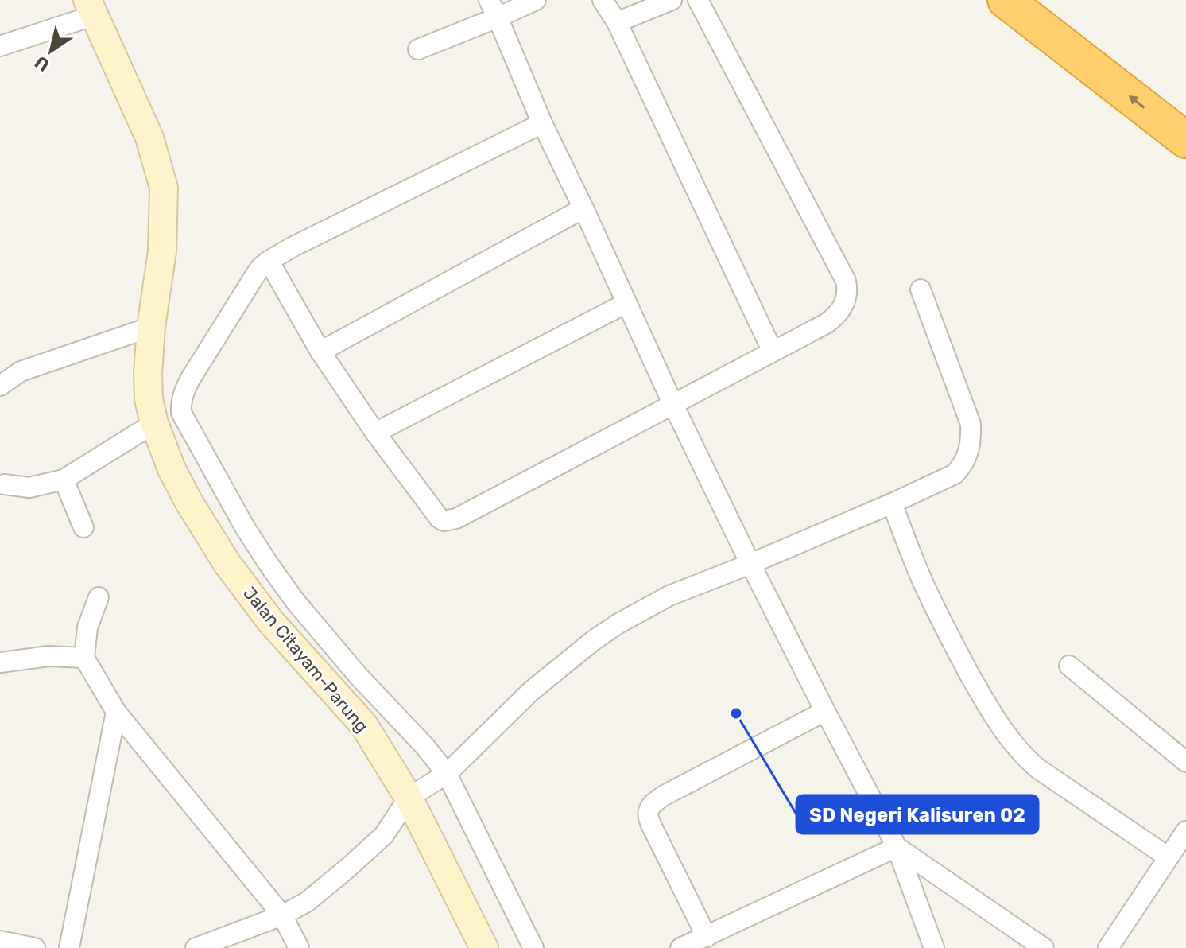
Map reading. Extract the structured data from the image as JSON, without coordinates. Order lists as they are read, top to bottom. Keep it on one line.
{"streets":{"main road":["Jalan Citayam-Parung"]},"places":["SD Negeri Kalisuren 02"],"north":"bottom left"}
